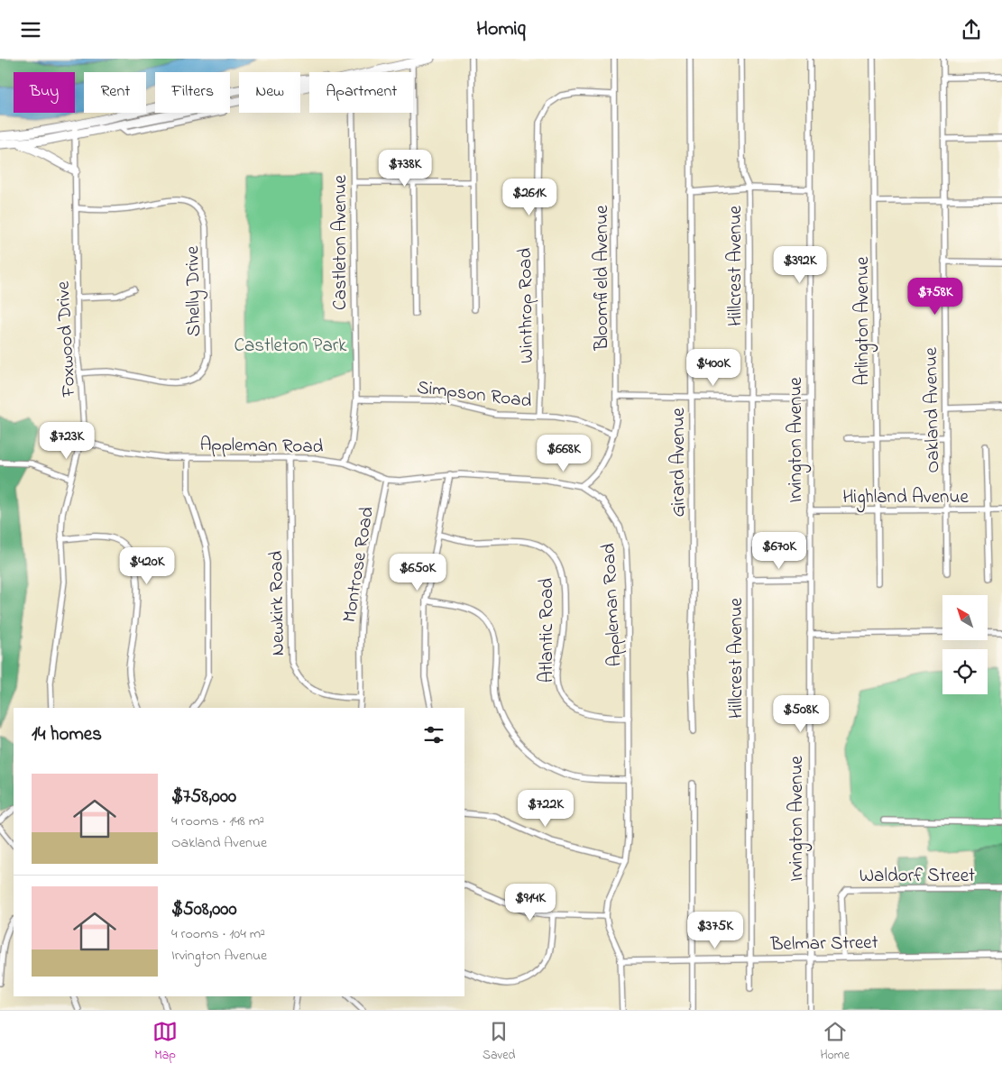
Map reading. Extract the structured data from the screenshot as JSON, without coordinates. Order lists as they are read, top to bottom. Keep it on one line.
{"streets":{"street":["Castleton Avenue","Hillcrest Avenue","Bloomfield Avenue","Shelly Drive","Winthrop Road","Arlington Avenue","Foxwood Drive","Simpson Road","Oakland Avenue","Irvington Avenue","Appleman Road","Girard Avenue","Highland Avenue","Montrose Road","Newkirk Road","Atlantic Road","Waldorf Street","Belmar Street"]},"crossings":[["Castleton Avenue","Simpson Road"],["Castleton Avenue","Appleman Road"],["Hillcrest Avenue","Belmar Street"],["Bloomfield Avenue","Winthrop Road"],["Bloomfield Avenue","Simpson Road"],["Bloomfield Avenue","Appleman Road"],["Shelly Drive","Foxwood Drive"],["Winthrop Road","Simpson Road"],["Arlington Avenue","Highland Avenue"],["Foxwood Drive","Appleman Road"],["Oakland Avenue","Highland Avenue"],["Irvington Avenue","Highland Avenue"],["Irvington Avenue","Belmar Street"],["Appleman Road","Montrose Road"],["Appleman Road","Newkirk Road"],["Appleman Road","Atlantic Road"],["Montrose Road","Newkirk Road"],["Waldorf Street","Belmar Street"]],"parks":["Castleton Park"],"north":"top left","page":{"header":"Homiq","chip":["Buy","Rent","Filters","New","Apartment"],"price":["$738K","$261K","$392K","$758K","$400K","$723K","$668K","$670K","$420K","$650K","$508K","$722K","$914K","$375K"],"heading":"14 homes","list":[{"name":"$758,000","note":"4 rooms · 148 m² · Oakland Avenue"},{"name":"$508,000","note":"4 rooms · 104 m² · Irvington Avenue"}],"tabs":["Map","Saved","Home"]}}
